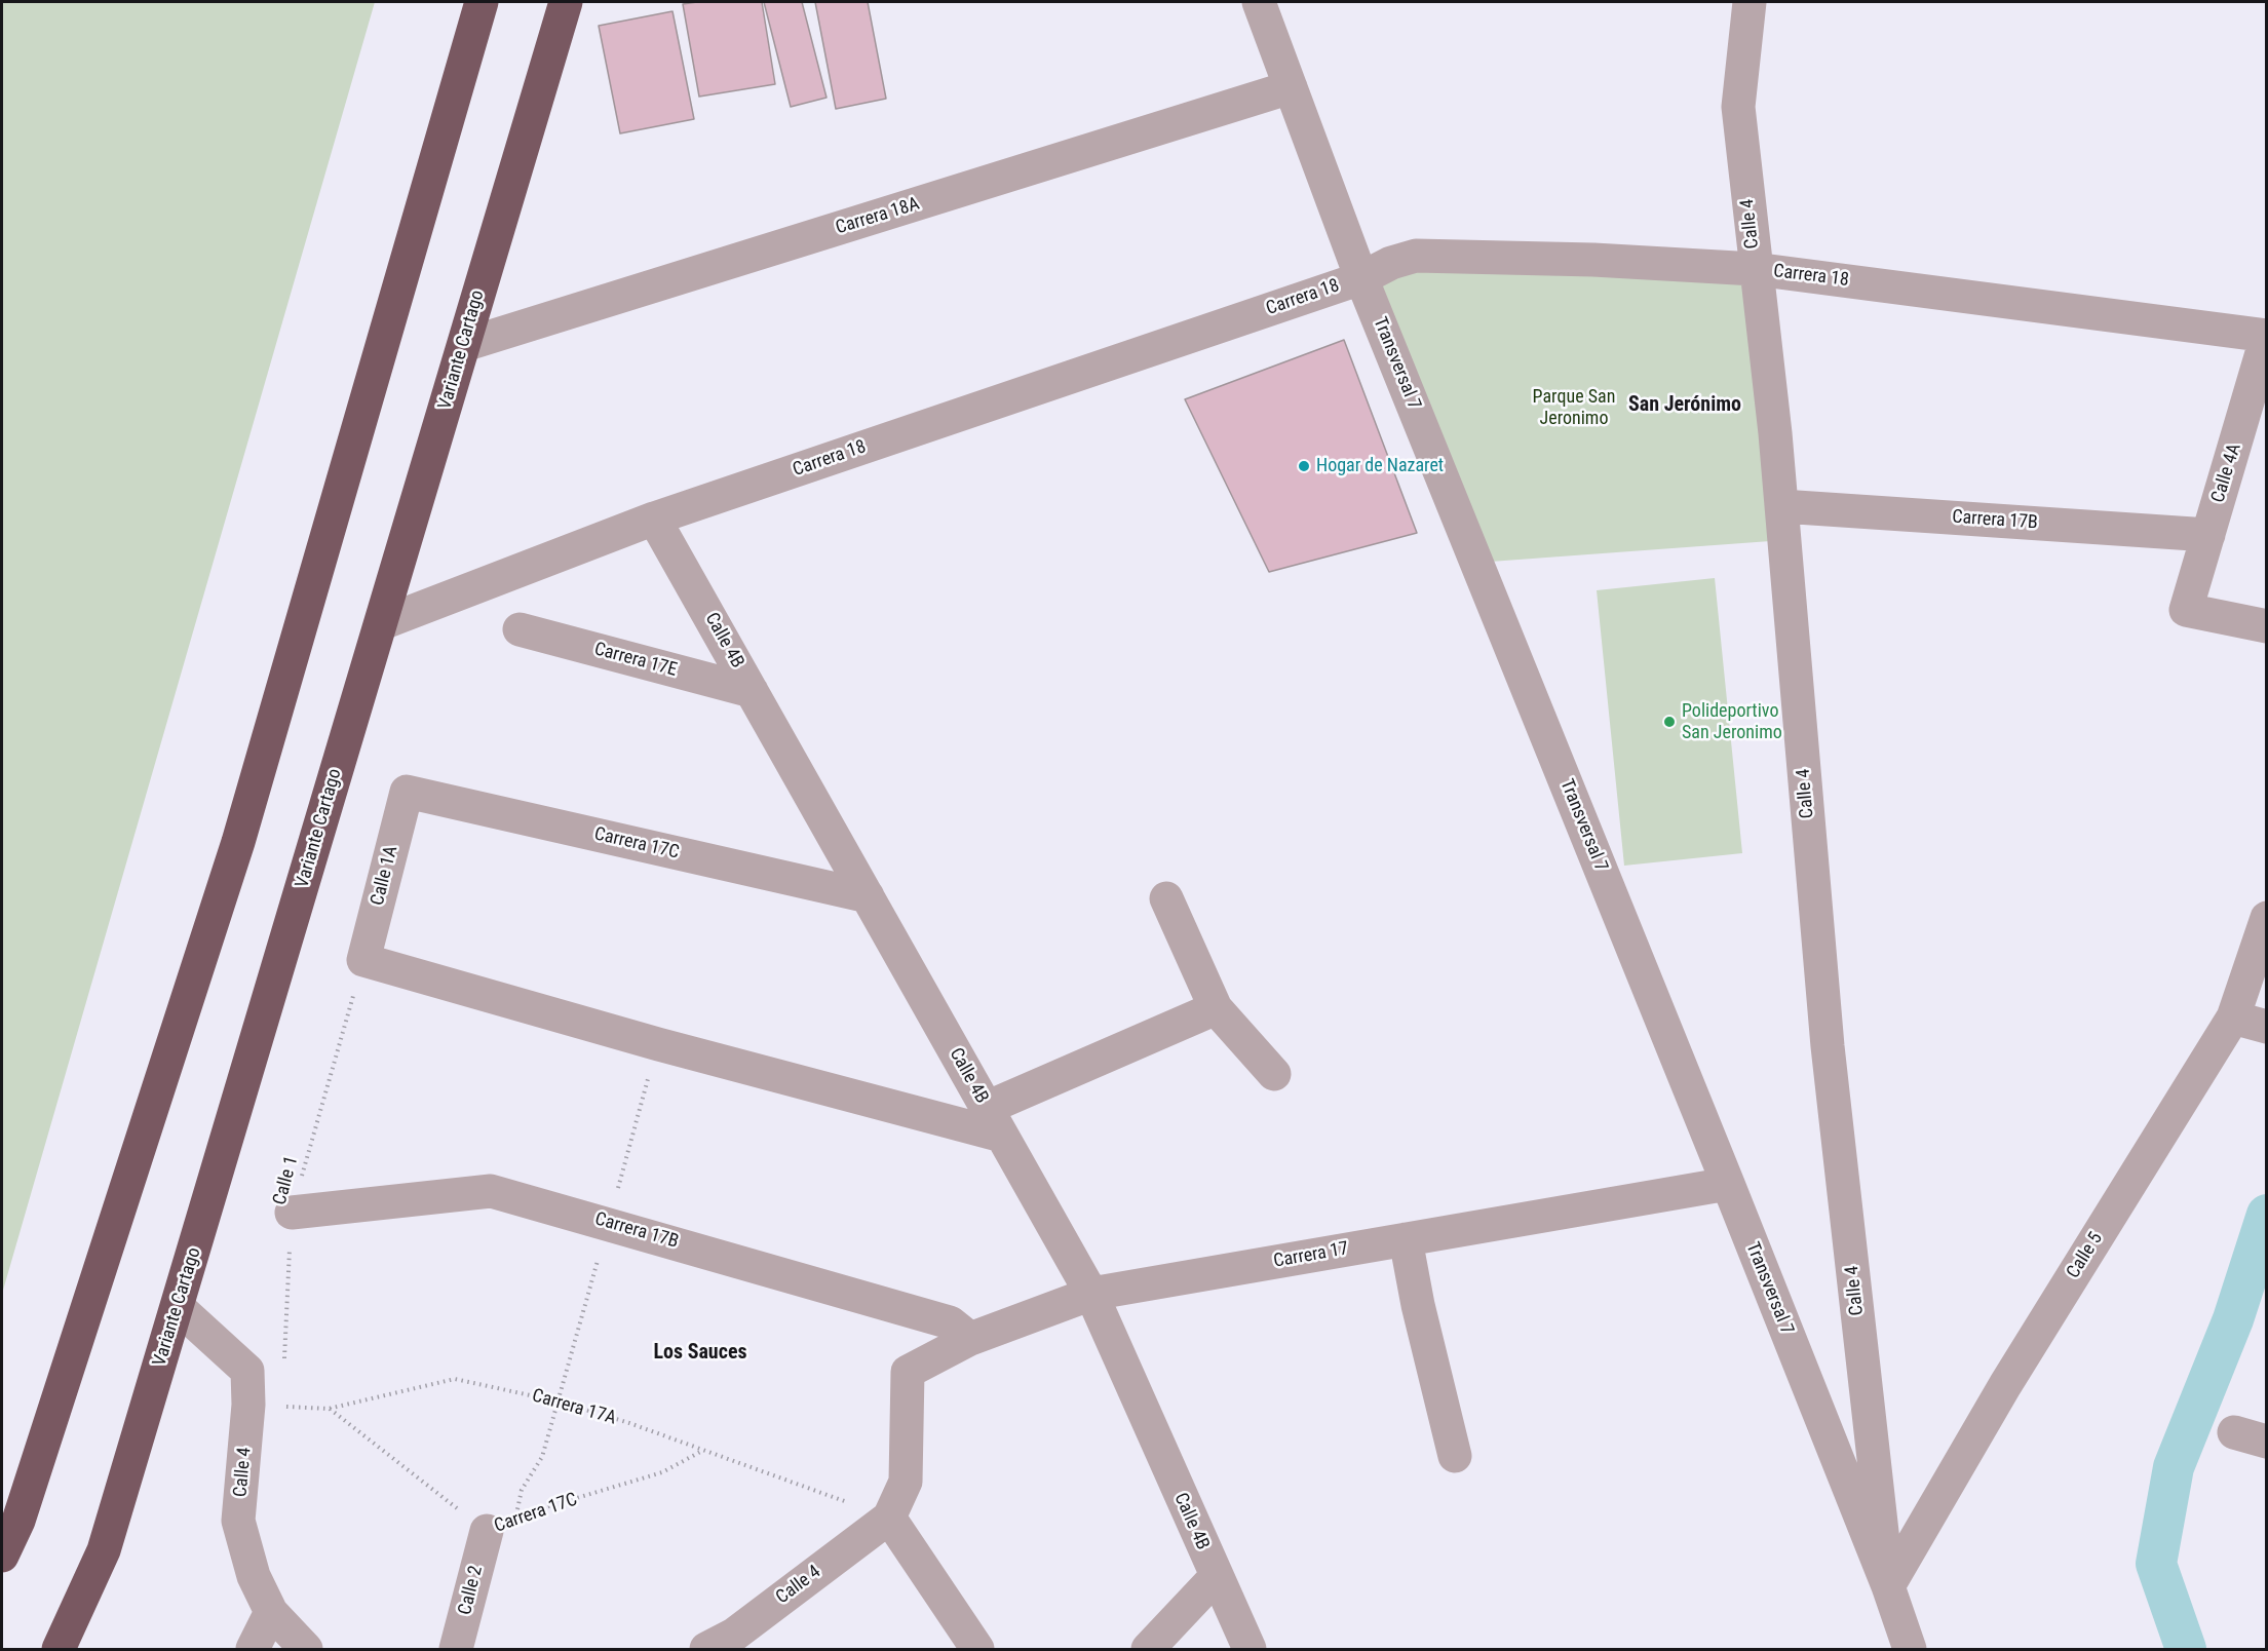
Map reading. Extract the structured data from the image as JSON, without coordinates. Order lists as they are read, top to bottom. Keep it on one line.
{"streets":{"highway":["Variante Cartago"],"street":["Carrera 18A","Calle 4","Carrera 18","Transversal 7","Calle 4A","Carrera 17B","Calle 4B","Carrera 17E","Carrera 17C","Calle 1A","Carrera 17","Calle 5","Calle 2"],"path":["Calle 1","Carrera 17A"]},"crossings":[["Carrera 18A","Variante Cartago"],["Carrera 18A","Transversal 7"],["Calle 4","Carrera 18"],["Calle 4","Variante Cartago"],["Calle 4","Transversal 7"],["Calle 4","Carrera 17B"],["Calle 4","Carrera 17"],["Calle 4","Calle 5"],["Calle 4","Carrera 17A"],["Carrera 18","Variante Cartago"],["Carrera 18","Transversal 7"],["Carrera 18","Calle 4A"],["Carrera 18","Calle 4B"],["Transversal 7","Carrera 17"],["Transversal 7","Calle 5"],["Calle 4A","Carrera 17B"],["Carrera 17B","Calle 1"],["Carrera 17B","Carrera 17"],["Calle 4B","Carrera 17E"],["Calle 4B","Carrera 17C"],["Calle 4B","Carrera 17"],["Carrera 17C","Calle 1A"],["Carrera 17C","Carrera 17A"],["Carrera 17C","Calle 2"],["Calle 1A","Calle 1"]],"districts":["San Jerónimo","Los Sauces"],"parks":["Parque San Jeronimo"],"places":["Hogar de Nazaret","Polideportivo San Jeronimo"]}
